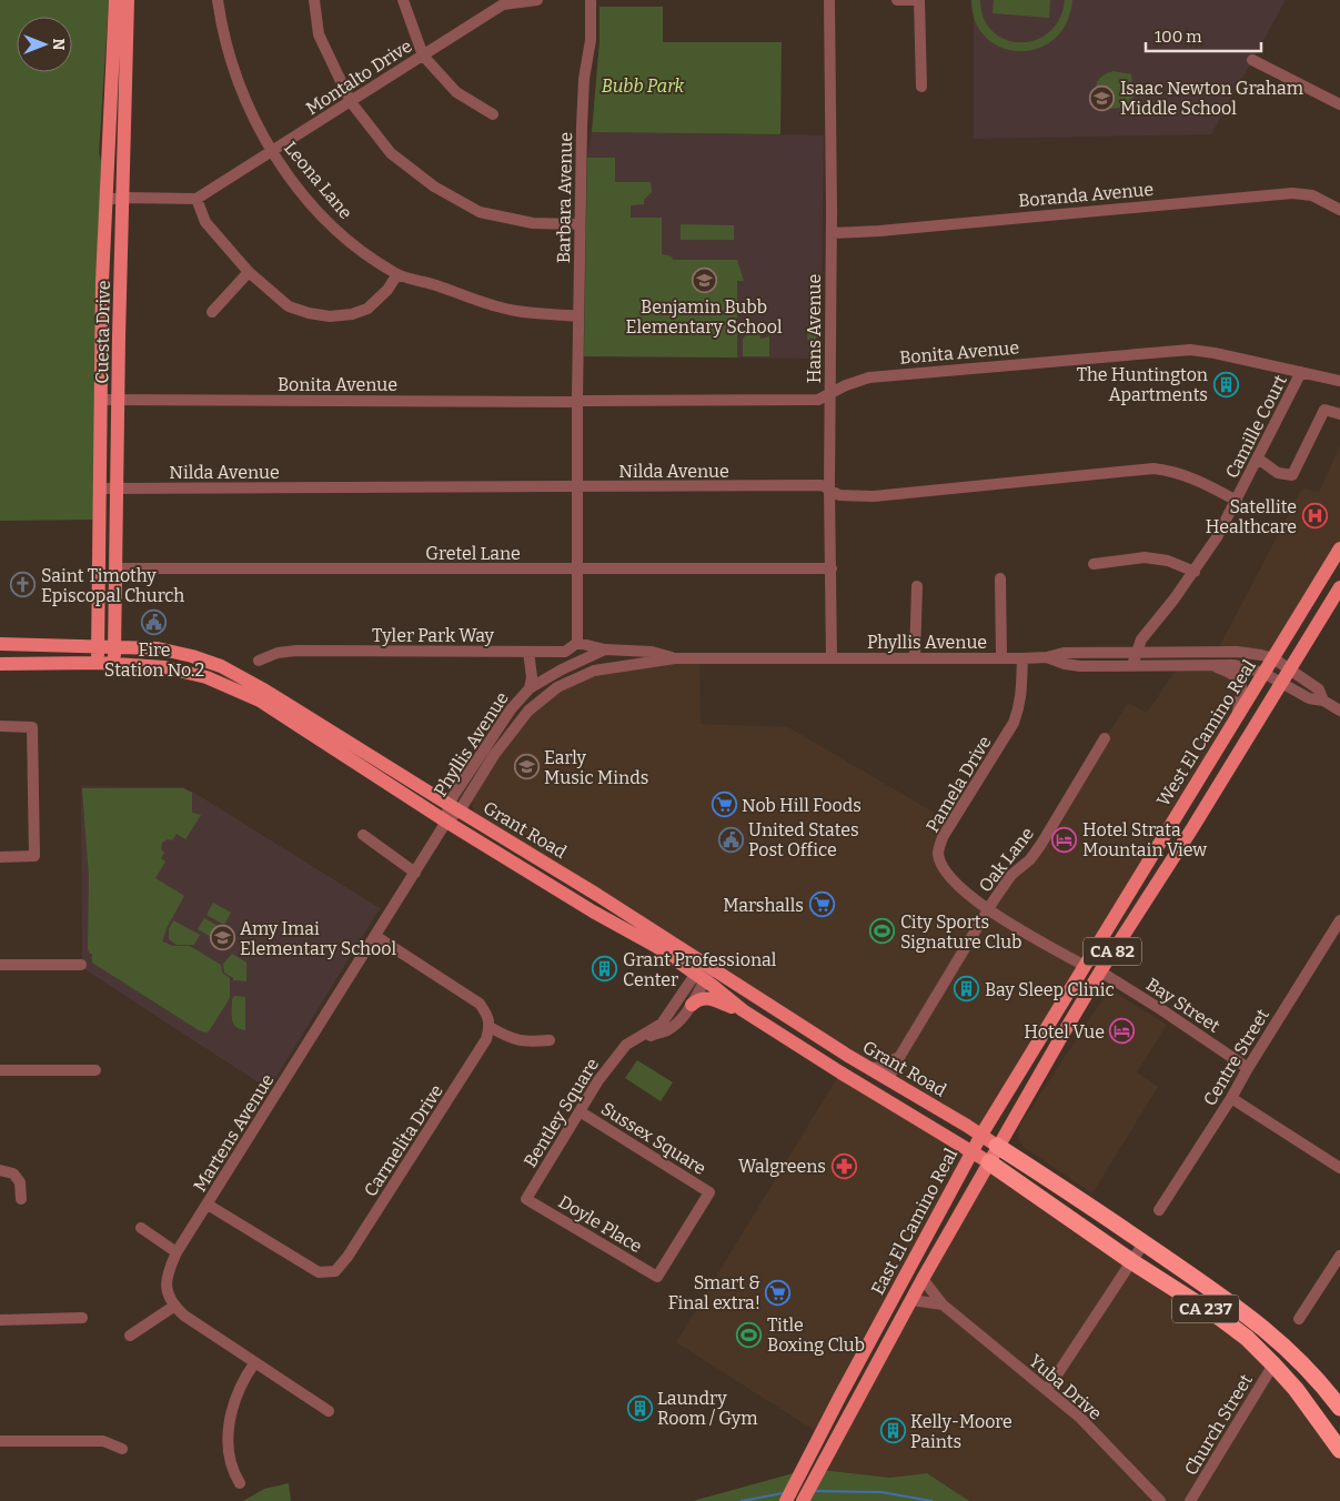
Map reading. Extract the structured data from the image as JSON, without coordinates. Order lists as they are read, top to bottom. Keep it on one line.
{"streets":{"highway":["CA 237"],"main road":["Cuesta Drive","West El Camino Real","Grant Road","CA 82","East El Camino Real"],"street":["Montalto Drive","Leona Lane","Boranda Avenue","Barbara Avenue","Hans Avenue","Bonita Avenue","Camille Court","Nilda Avenue","Gretel Lane","Tyler Park Way","Phyllis Avenue","Pamela Drive","Oak Lane","Bay Street","Centre Street","Bentley Square","Martens Avenue","Sussex Square","Carmelita Drive","Doyle Place","Yuba Drive","Church Street"]},"crossings":[["Montalto Drive","Leona Lane"],["Leona Lane","Barbara Avenue"],["Boranda Avenue","Hans Avenue"],["Barbara Avenue","Bonita Avenue"],["Barbara Avenue","Nilda Avenue"],["Barbara Avenue","Gretel Lane"],["Barbara Avenue","Tyler Park Way"],["Hans Avenue","Bonita Avenue"],["Hans Avenue","Nilda Avenue"],["Hans Avenue","Gretel Lane"],["Hans Avenue","Phyllis Avenue"],["Cuesta Drive","Bonita Avenue"],["Cuesta Drive","Nilda Avenue"],["Cuesta Drive","Gretel Lane"],["Cuesta Drive","Grant Road"],["Bonita Avenue","Camille Court"],["Camille Court","Nilda Avenue"],["Camille Court","Phyllis Avenue"],["Tyler Park Way","Phyllis Avenue"],["Phyllis Avenue","West El Camino Real"],["Phyllis Avenue","Pamela Drive"],["Phyllis Avenue","Grant Road"],["Phyllis Avenue","Martens Avenue"],["West El Camino Real","Grant Road"],["West El Camino Real","Bay Street"],["West El Camino Real","East El Camino Real"],["West El Camino Real","CA 237"],["Pamela Drive","Oak Lane"],["Grant Road","Oak Lane"],["Grant Road","Bentley Square"],["Grant Road","Martens Avenue"],["Grant Road","East El Camino Real"],["Grant Road","CA 237"],["Bay Street","Centre Street"],["Bentley Square","Sussex Square"],["Bentley Square","Doyle Place"],["Martens Avenue","Carmelita Drive"],["Sussex Square","Doyle Place"],["East El Camino Real","CA 237"],["East El Camino Real","Yuba Drive"],["CA 237","Church Street"]],"parks":["Bubb Park"],"places":{"school or university":["Isaac Newton Graham Middle School","Benjamin Bubb Elementary School","Early Music Minds","Amy Imai Elementary School"],"building":["The Huntington Apartments","Grant Professional Center","Bay Sleep Clinic","Laundry Room / Gym","Kelly-Moore Paints"],"hospital":["Satellite Healthcare"],"church":["Saint Timothy Episcopal Church"],"public building":["Fire Station No.2","United States Post Office"],"supermarket":["Nob Hill Foods","Marshalls","Smart & Final extra!"],"hotel":["Hotel Strata Mountain View","Hotel Vue"],"sports":["City Sports Signature Club","Title Boxing Club"],"pharmacy":["Walgreens"]},"scale_bar":"100 m","north":"right"}
